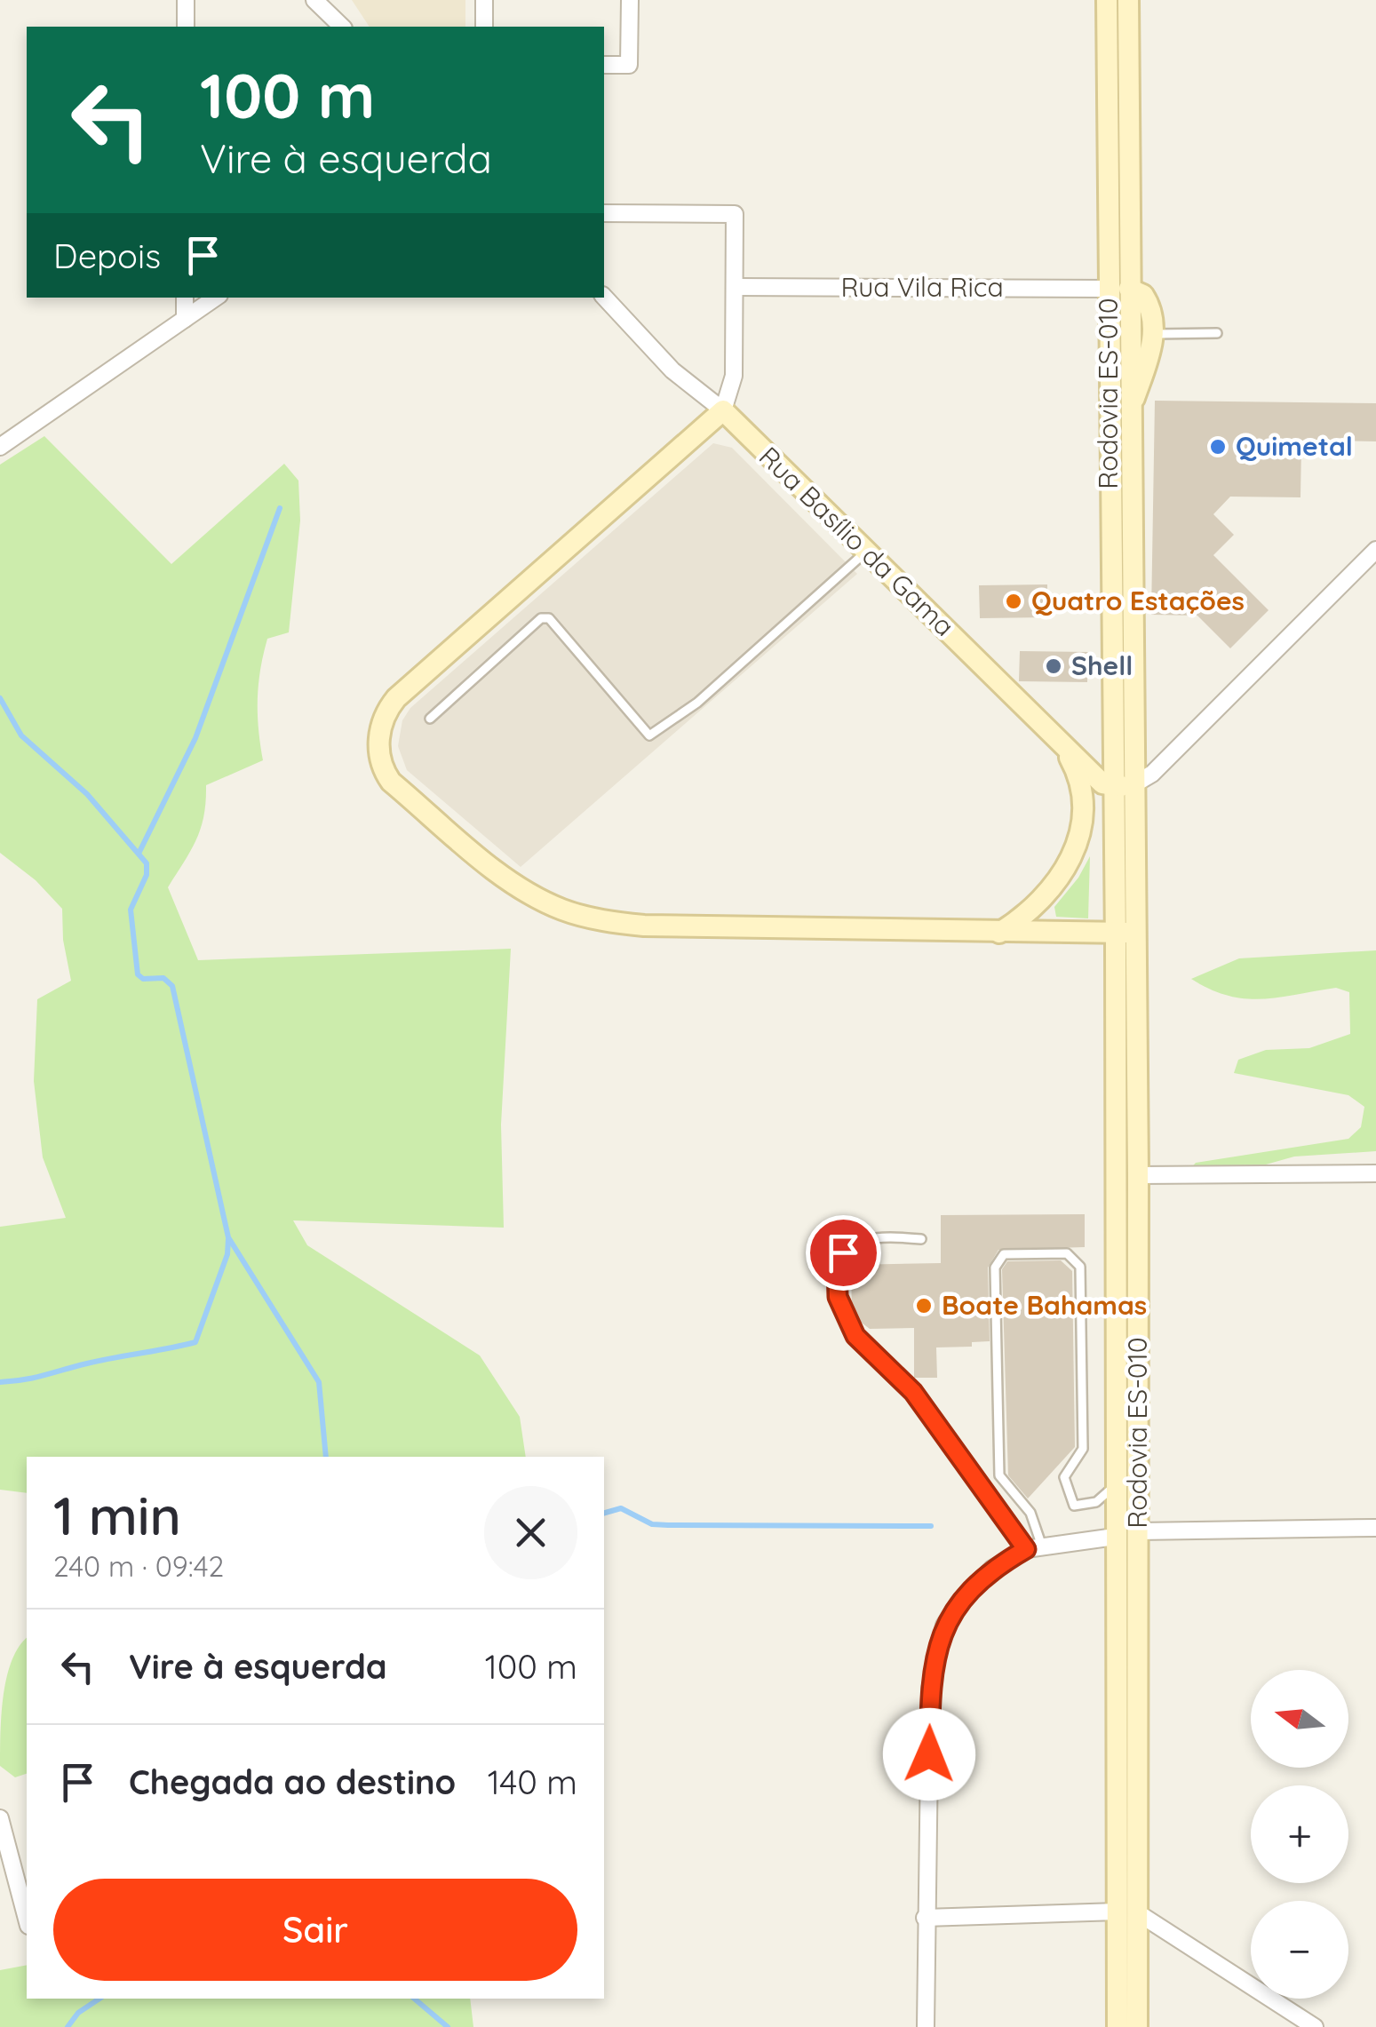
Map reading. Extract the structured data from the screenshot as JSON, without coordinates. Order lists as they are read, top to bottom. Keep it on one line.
{"streets":{"main road":["Rodovia ES-010","Rua Basílio da Gama"],"street":["Rua Vila Rica"]},"crossings":[["Rua Vila Rica","Rodovia ES-010"],["Rodovia ES-010","Rua Basílio da Gama"]],"places":["Quimetal","Quatro Estações","Shell","Boate Bahamas"],"north":"left","page":{"turn":["100 m","Vire à esquerda"],"then":"Depois","heading":["1 min","240 m · 09:42"],"list":[{"name":"Vire à esquerda","value":"100 m"},{"name":"Chegada ao destino","value":"140 m"}],"map_buttons":["+","−"],"buttons":"Sair"}}
